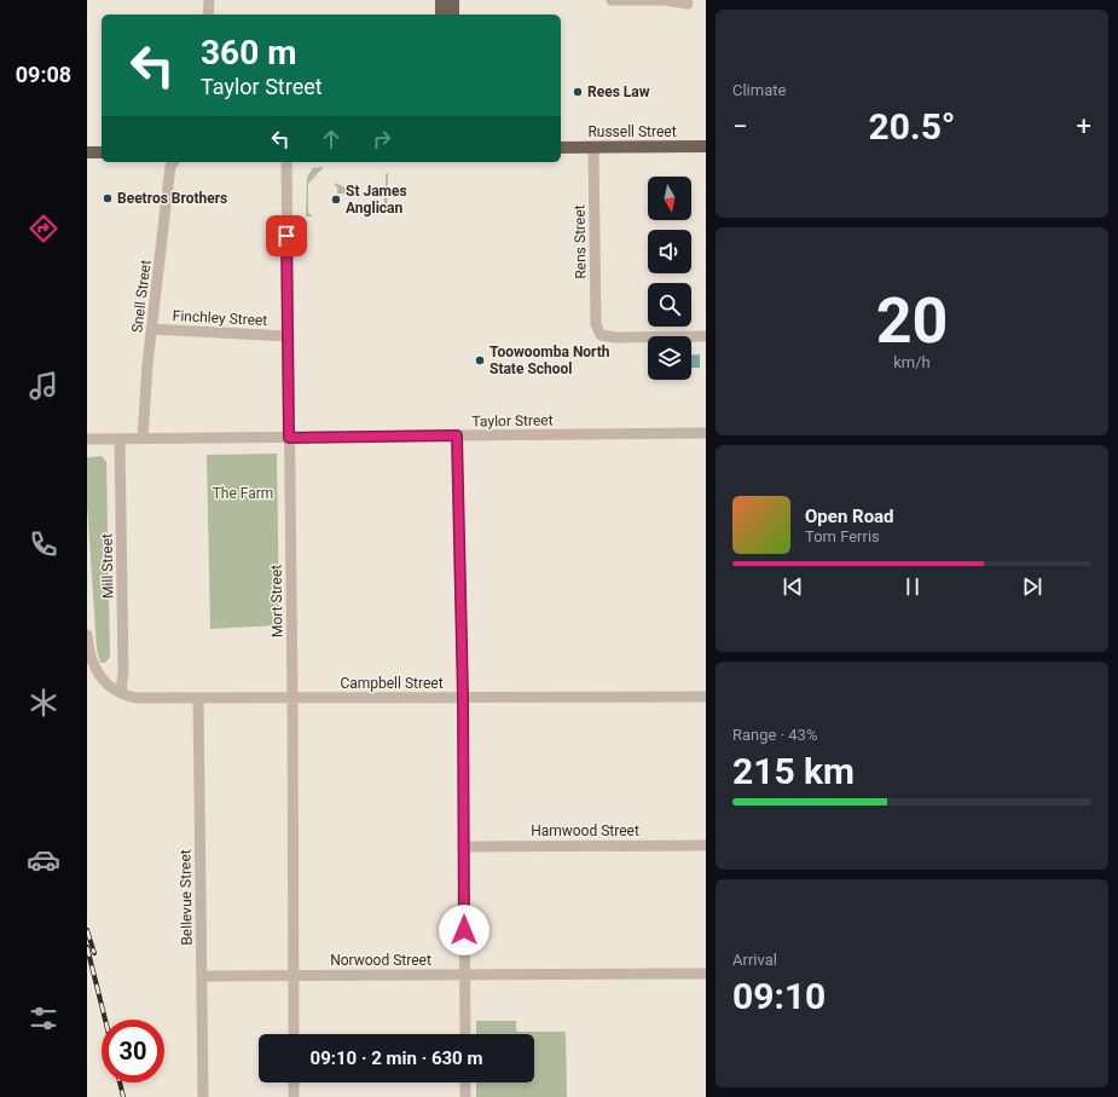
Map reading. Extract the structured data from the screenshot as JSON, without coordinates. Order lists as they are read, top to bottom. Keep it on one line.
{"streets":{"main road":["Russell Street"],"street":["Rens Street","Snell Street","Finchley Street","Taylor Street","Mill Street","Mort Street","Campbell Street","Hamwood Street","Bellevue Street","Norwood Street"]},"crossings":[["Russell Street","Rens Street"],["Snell Street","Finchley Street"],["Snell Street","Taylor Street"],["Finchley Street","Mort Street"],["Taylor Street","Mill Street"],["Taylor Street","Mort Street"],["Mill Street","Campbell Street"],["Mort Street","Campbell Street"],["Mort Street","Norwood Street"],["Campbell Street","Bellevue Street"],["Bellevue Street","Norwood Street"]],"parks":["The Farm"],"places":["Rees Law","Beetros Brothers","St James Anglican","Toowoomba North State School"],"north":"bottom","page":{"tabs":"09:08","tile":["Climate",["20","km/h"],["Range · 43%","215 km"],["Arrival","09:10"]],"turn":["360 m","Taylor Street"],"heat":["−","20.5°","+"],"song":["Open Road","Tom Ferris"],"limit":"30","trip":"09:10 · 2 min · 630 m"}}
